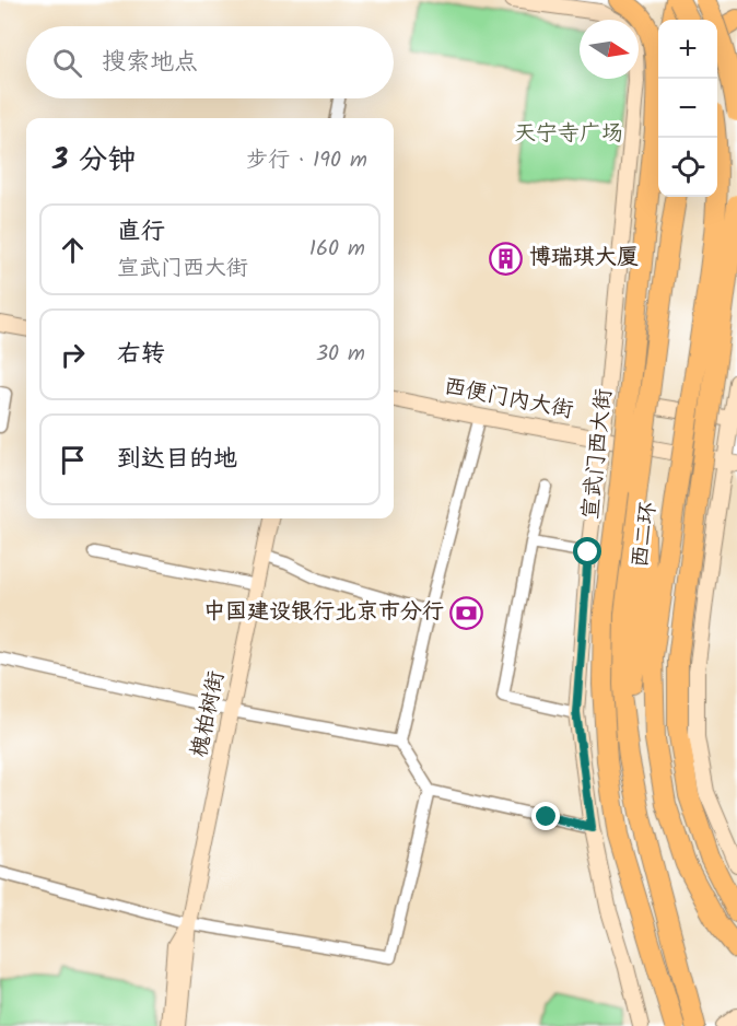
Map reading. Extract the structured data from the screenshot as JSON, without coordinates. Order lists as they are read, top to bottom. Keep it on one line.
{"streets":{"highway":["宣武门西大街","西二环"],"street":["西便门内大街","槐柏树街"]},"crossings":[["西便门内大街","宣武门西大街"]],"parks":["天宁寺广场"],"places":{"building":["博瑞琪大厦"],"bank":["中国建设银行北京市分行"]},"north":"right","page":{"map_buttons":["+","−"],"search":"搜索地点","heading":["3 分钟","步行 · 190 m"],"list":[["直行","宣武门西大街","160 m"],["右转","30 m"],"到达目的地"]}}
